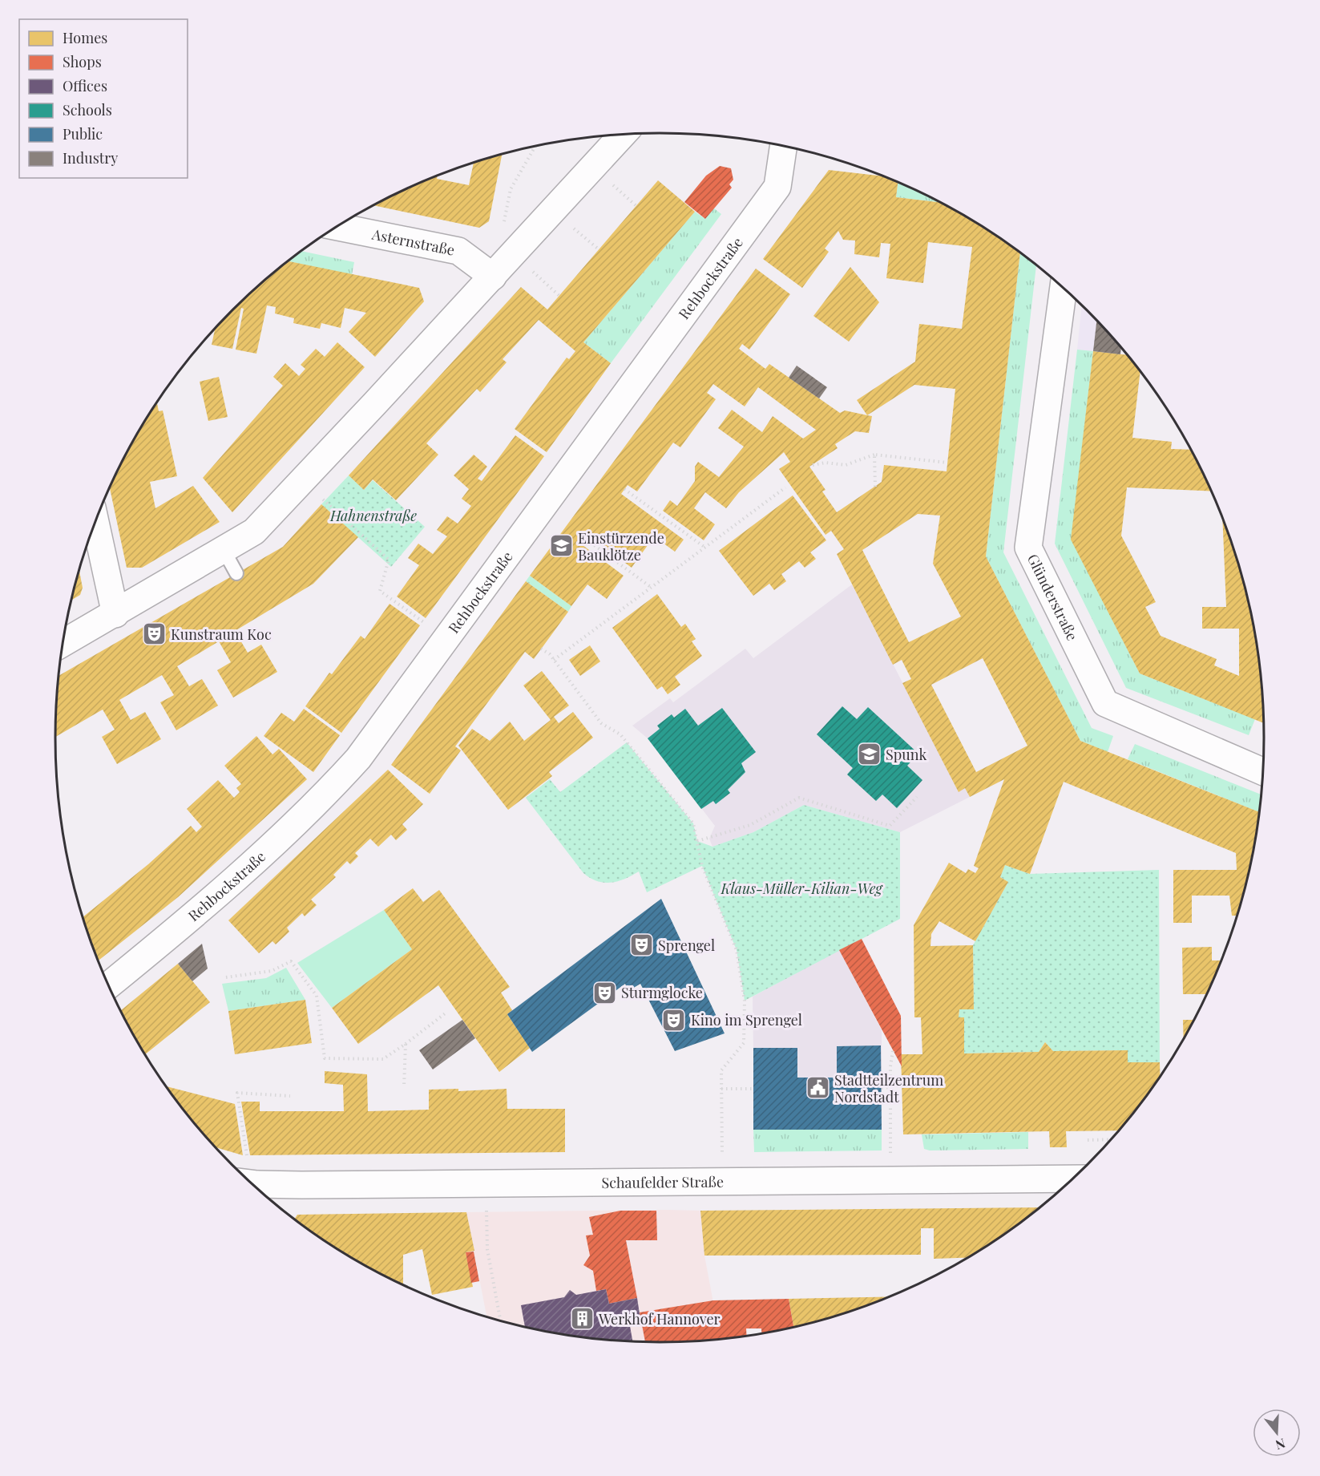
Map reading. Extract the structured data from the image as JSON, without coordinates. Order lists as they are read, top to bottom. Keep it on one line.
{"streets":{"street":["Asternstraße","Rehbockstraße","Glünderstraße","Schaufelder Straße"]},"parks":["Hahnenstraße","Klaus-Müller-Kilian-Weg"],"places":{"school or university":["Einstürzende Bauklötze","Spunk"],"theatre":["Kunstraum Koc","Sprengel","Sturmglocke","Kino im Sprengel"],"public building":["Stadtteilzentrum Nordstadt"],"building":["Werkhof Hannover"]},"legend":["Homes","Shops","Offices","Schools","Public","Industry"],"north":"bottom"}
